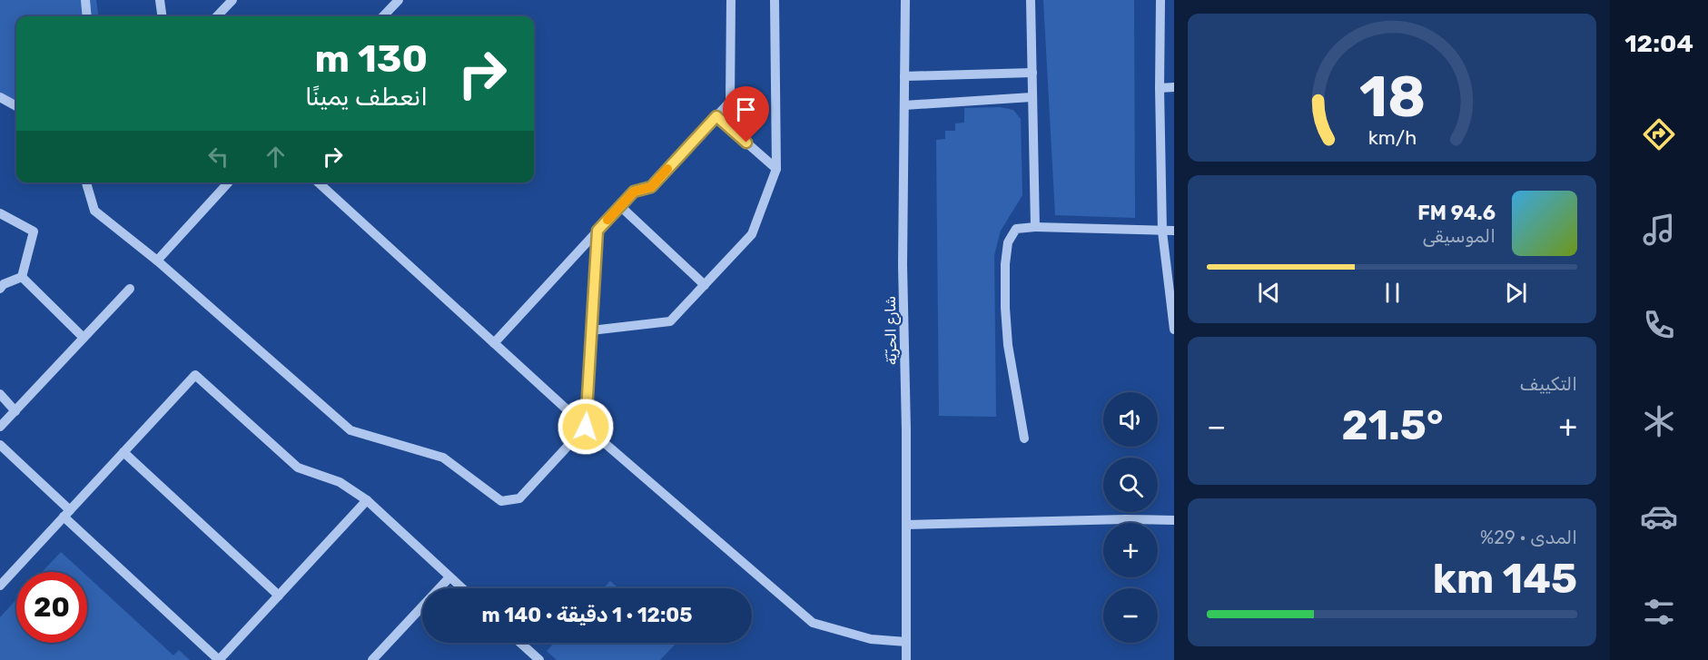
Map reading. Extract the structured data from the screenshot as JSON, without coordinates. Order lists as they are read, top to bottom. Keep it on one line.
{"streets":{"street":["شارع الحرّيّة"]},"page":{"tabs":"12:04","turn":["130 m","انعطف يمينًا"],"song":["94.6 FM","الموسيقى"],"tile":["التكييف",["المدى · 29%","145 km"]],"map_buttons":["+","−"],"heat":["−","21.5°","+"],"limit":"20","trip":"12:05 · 1 دقيقة · 140 m","gauge":["18","km/h"]}}
